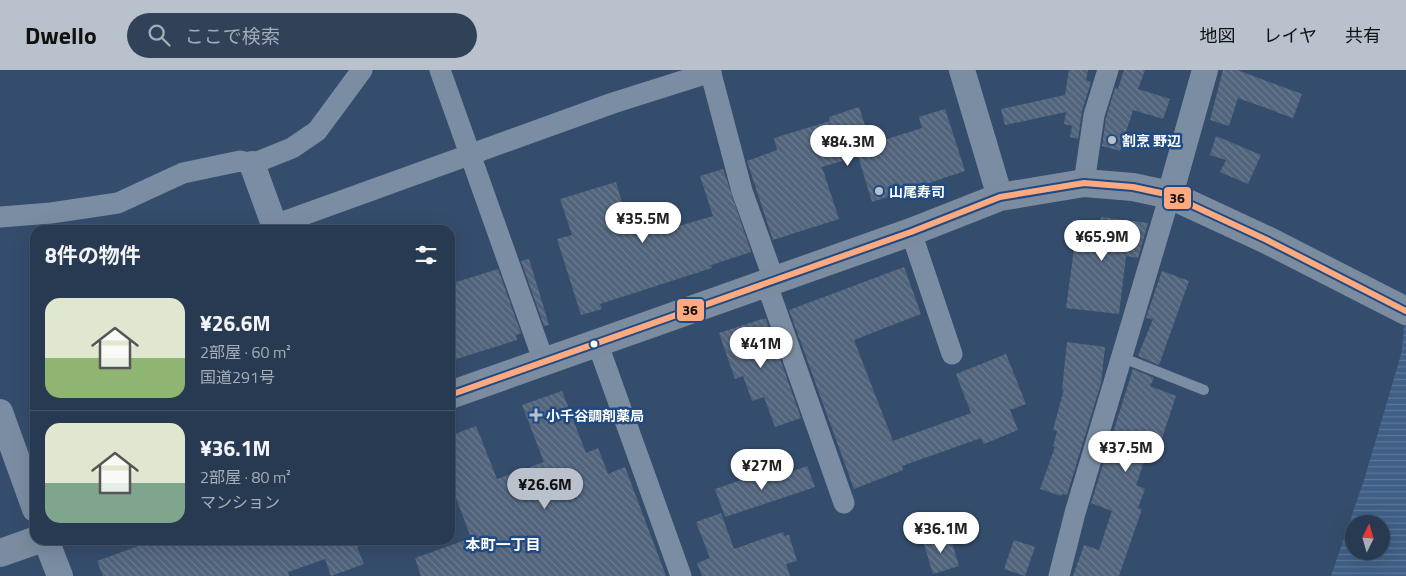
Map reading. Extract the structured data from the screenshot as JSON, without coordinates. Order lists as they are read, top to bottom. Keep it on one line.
{"districts":["本町一丁目"],"places":{"other":["割烹 野辺","山尾寿司"],"health":["小千谷調剤薬局"]},"lines":["transit line 36"],"north":"top","page":{"header":"Dwello","search":"ここで検索","nav":["地図","レイヤ","共有"],"price":["¥84.3M","¥35.5M","¥65.9M","¥41M","¥37.5M","¥27M","¥26.6M","¥36.1M"],"heading":"8件の物件","list":[{"name":"¥26.6M","note":"2部屋 · 60 m² · 国道291号"},{"name":"¥36.1M","note":"2部屋 · 80 m² · マンション"}]}}
